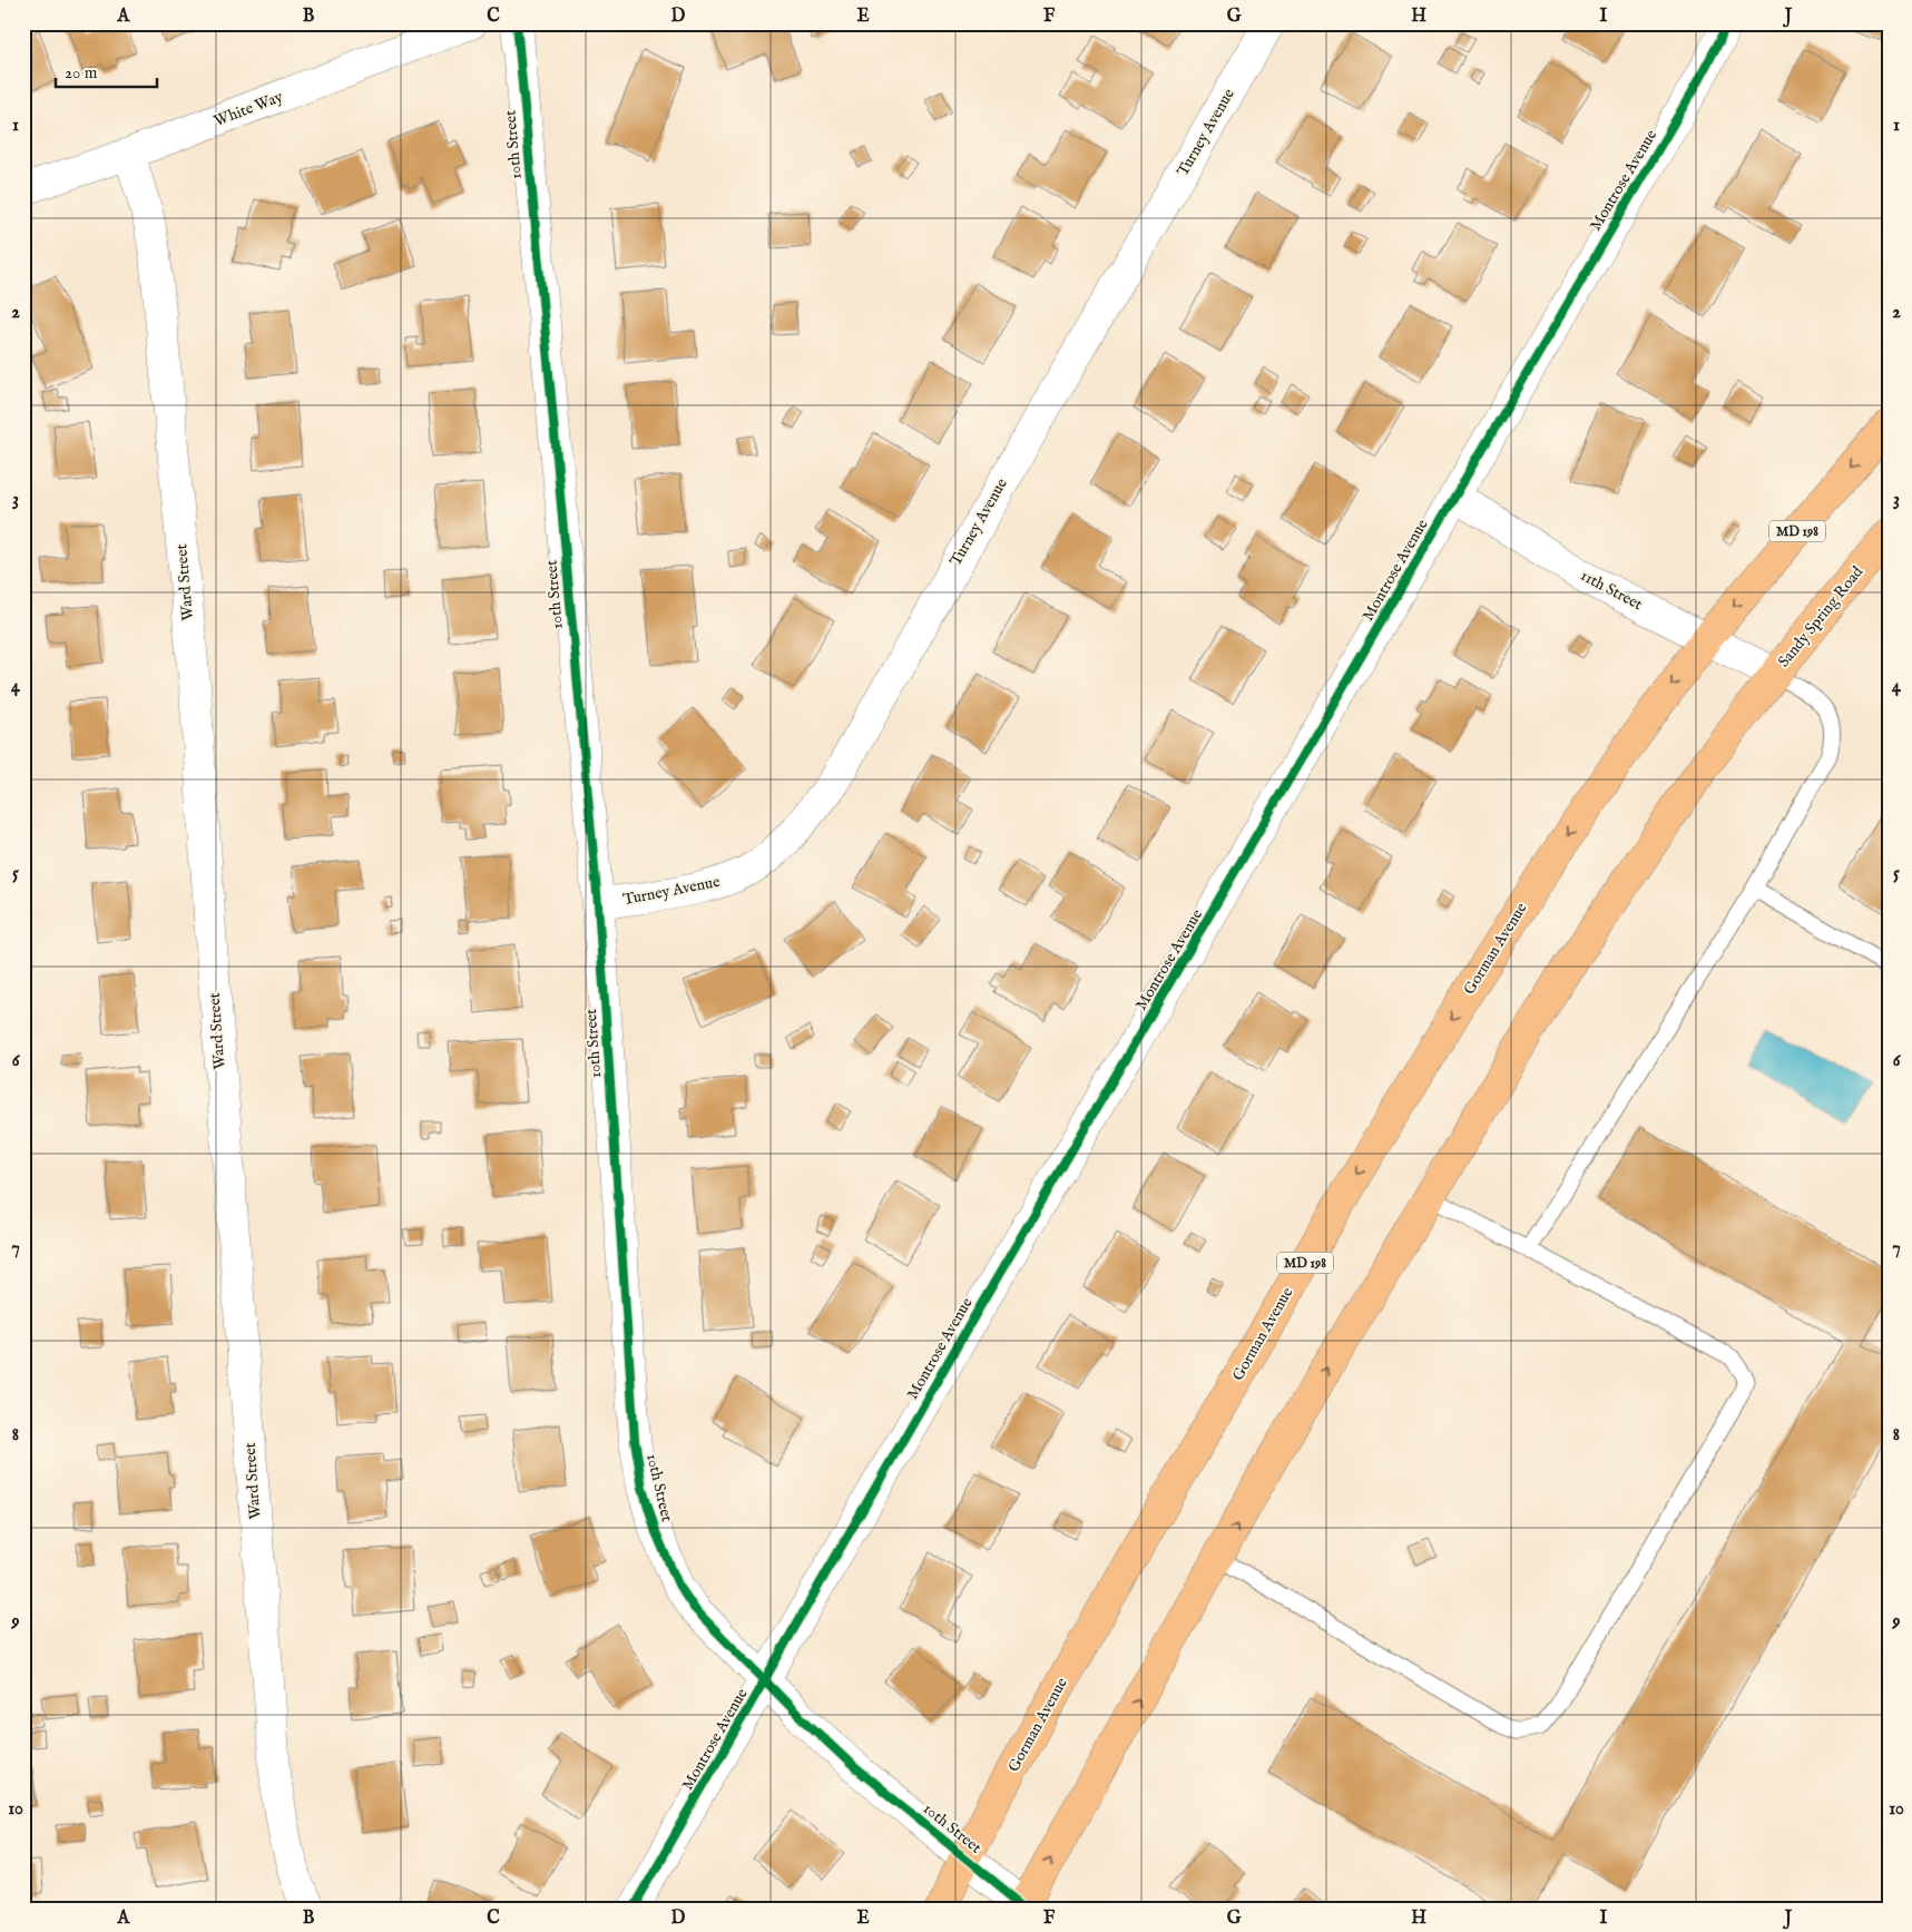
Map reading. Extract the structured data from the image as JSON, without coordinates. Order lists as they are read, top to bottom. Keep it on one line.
{"streets":{"main road":["MD 198","Sandy Spring Road","Gorman Avenue"],"street":["White Way","Turney Avenue","10th Street","Montrose Avenue","Ward Street","11th Street"]},"crossings":[["White Way","Ward Street"],["Turney Avenue","10th Street"],["10th Street","Montrose Avenue"],["10th Street","Gorman Avenue"],["Montrose Avenue","11th Street"],["MD 198","11th Street"],["MD 198","Gorman Avenue"],["11th Street","Sandy Spring Road"],["11th Street","Gorman Avenue"]],"scale_bar":"20 m","grid":{"columns":["A","B","C","D","E","F","G","H","I","J"],"rows":["1","2","3","4","5","6","7","8","9","10"]}}
